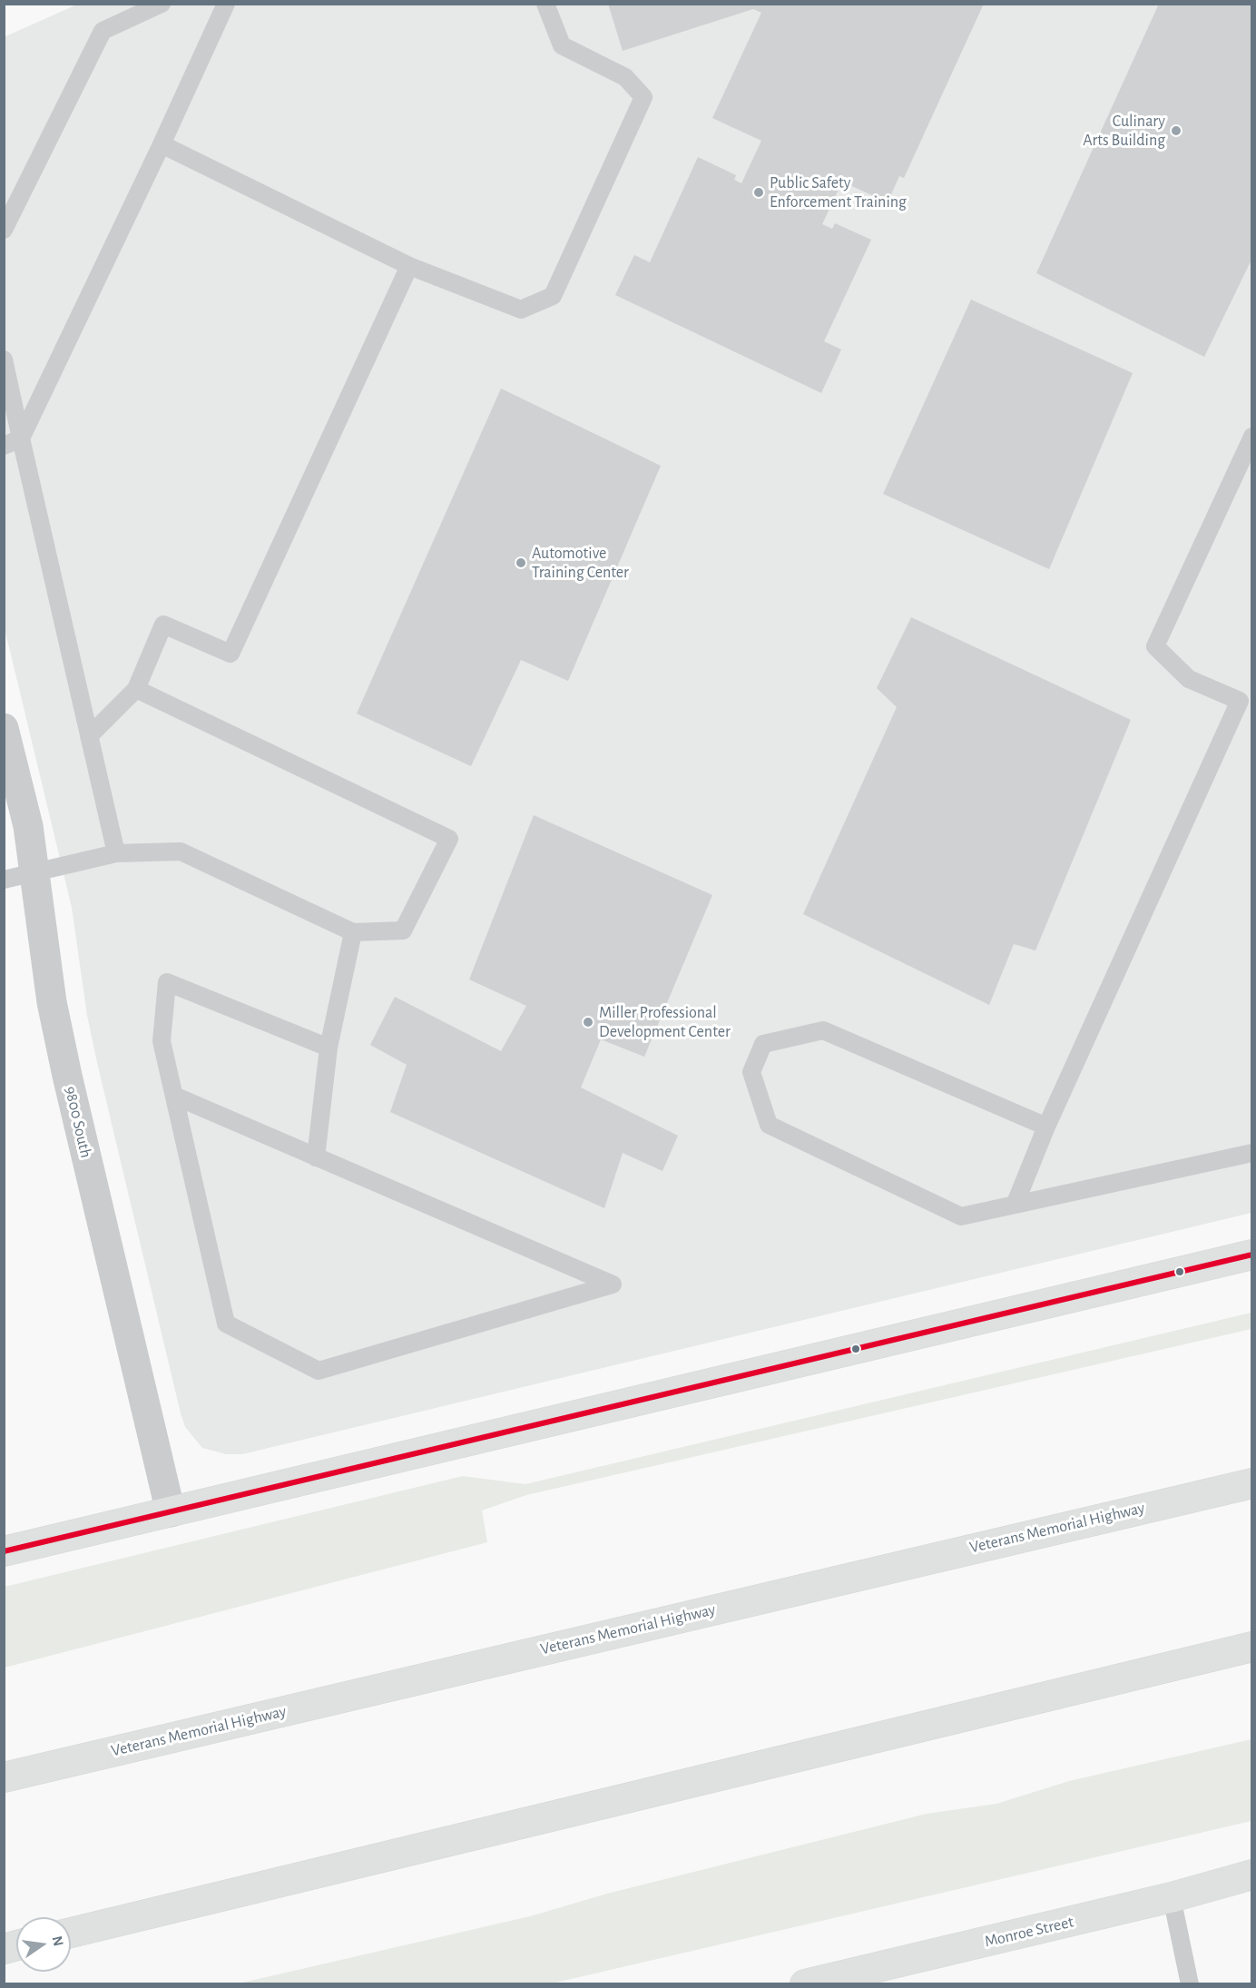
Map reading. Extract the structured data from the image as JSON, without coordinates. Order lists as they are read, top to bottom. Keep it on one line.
{"streets":{"main road":["Veterans Memorial Highway","Monroe Street"],"street":["9800 South"]},"places":["Culinary Arts Building","Public Safety Enforcement Training","Automotive Training Center","Miller Professional Development Center"],"north":"right"}
